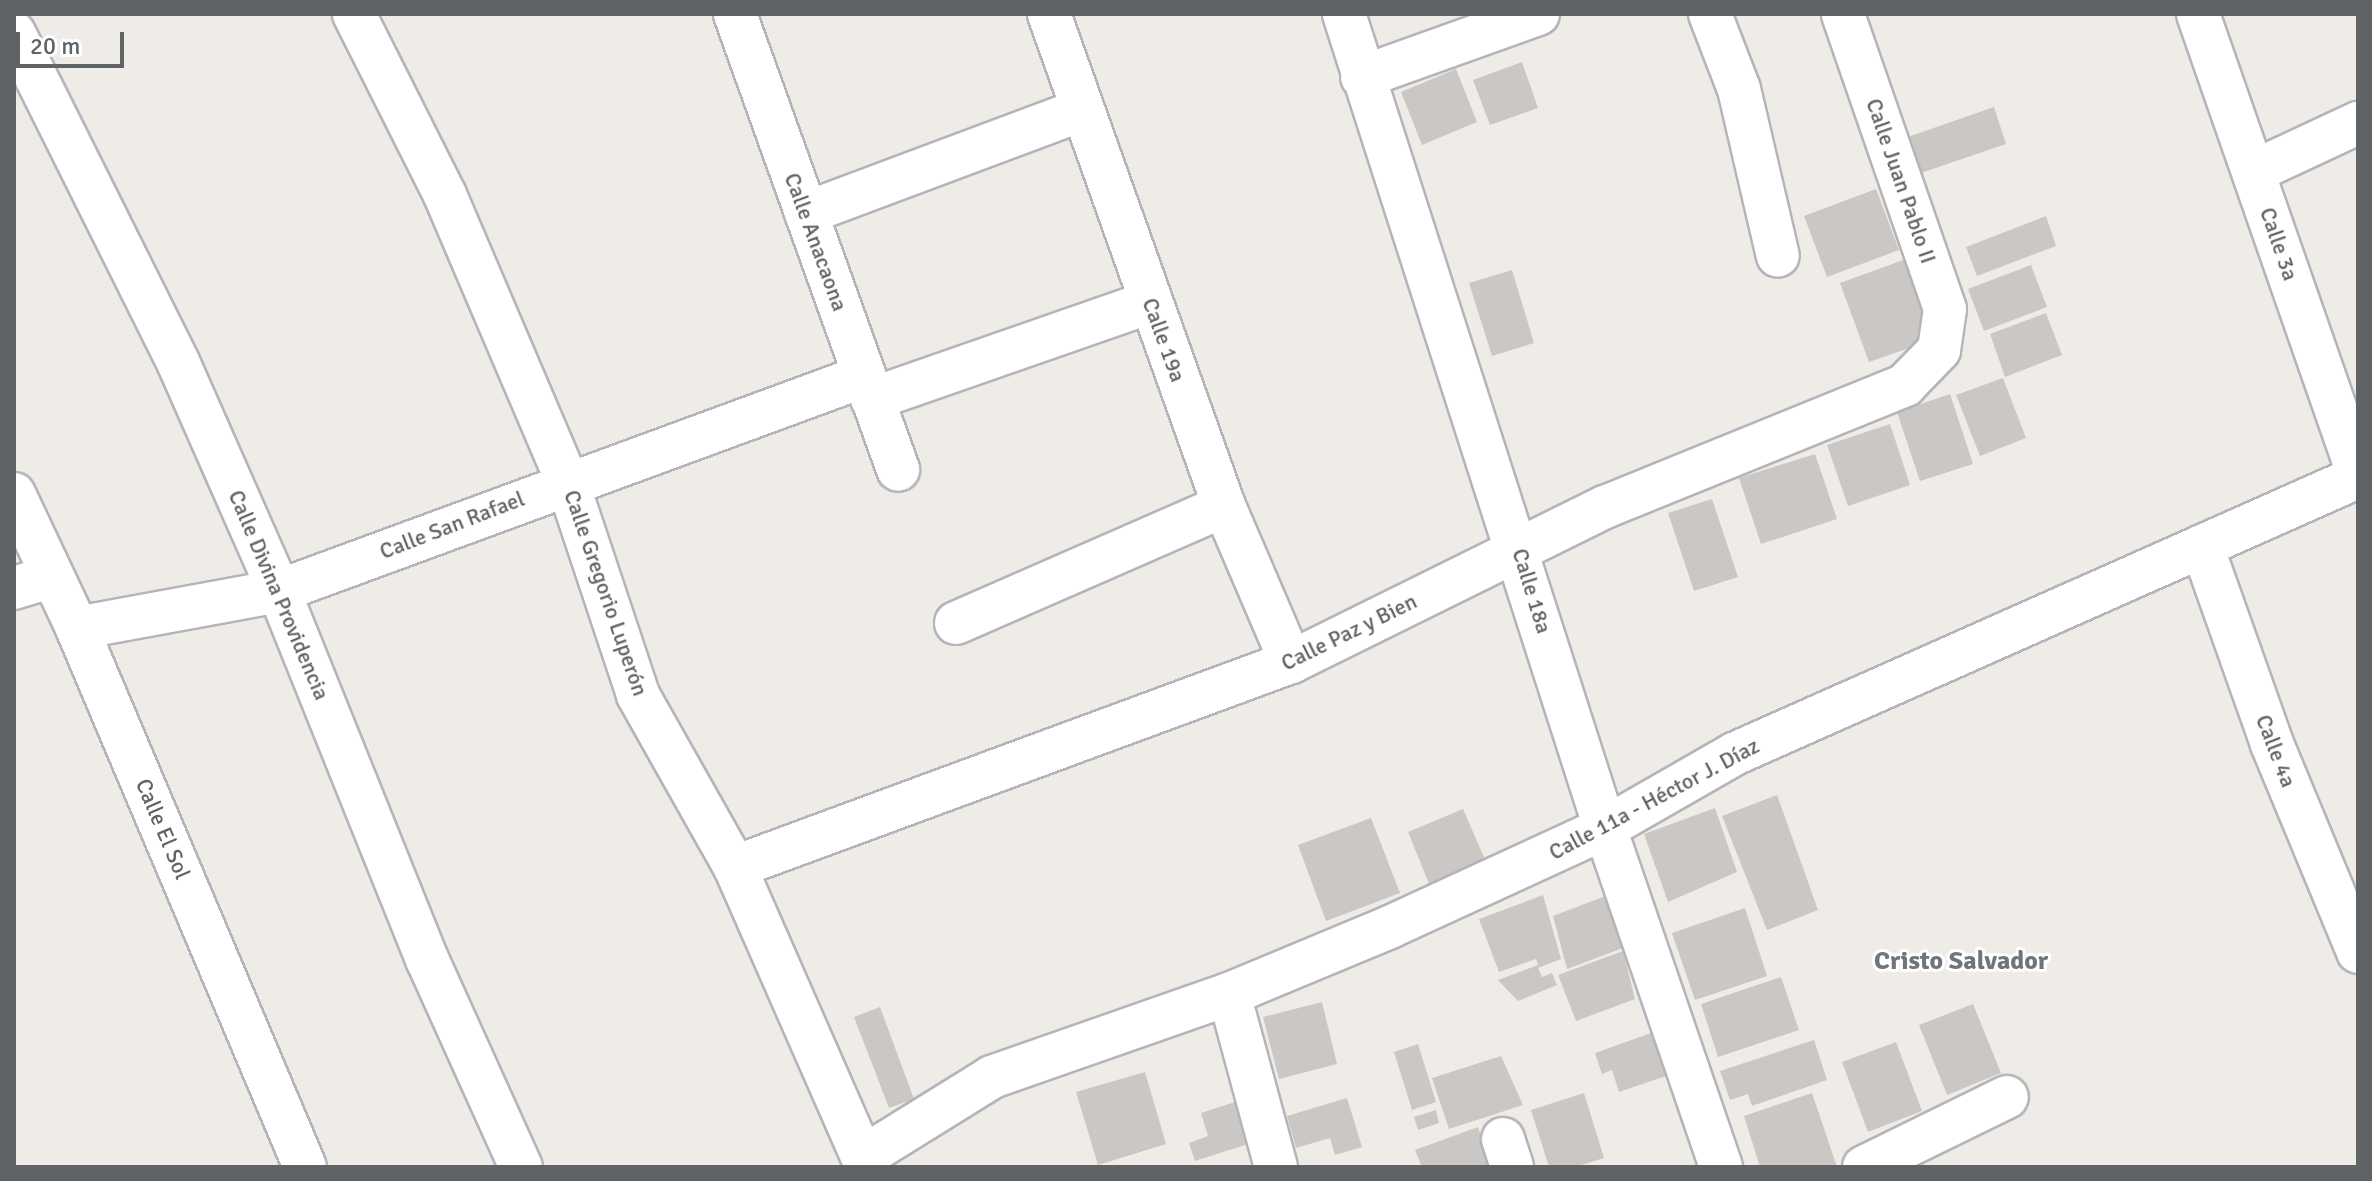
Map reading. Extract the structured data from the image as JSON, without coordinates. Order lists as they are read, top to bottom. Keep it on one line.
{"streets":{"street":["Calle Juan Pablo II","Calle Anacaona","Calle 3a","Calle 19a","Calle San Rafael","Calle 18a","Calle Gregorio Luperón","Calle Divina Providencia","Calle Paz y Bien","Calle 4a","Calle 11a - Héctor J. Díaz","Calle El Sol"]},"crossings":[["Calle Juan Pablo II","Calle Paz y Bien"],["Calle Anacaona","Calle San Rafael"],["Calle 3a","Calle 11a - Héctor J. Díaz"],["Calle 19a","Calle San Rafael"],["Calle 19a","Calle Paz y Bien"],["Calle San Rafael","Calle Gregorio Luperón"],["Calle San Rafael","Calle Divina Providencia"],["Calle San Rafael","Calle El Sol"],["Calle 18a","Calle Paz y Bien"],["Calle 18a","Calle 11a - Héctor J. Díaz"],["Calle Gregorio Luperón","Calle Paz y Bien"],["Calle Gregorio Luperón","Calle 11a - Héctor J. Díaz"],["Calle 4a","Calle 11a - Héctor J. Díaz"]],"districts":["Cristo Salvador"],"scale_bar":"20 m"}
